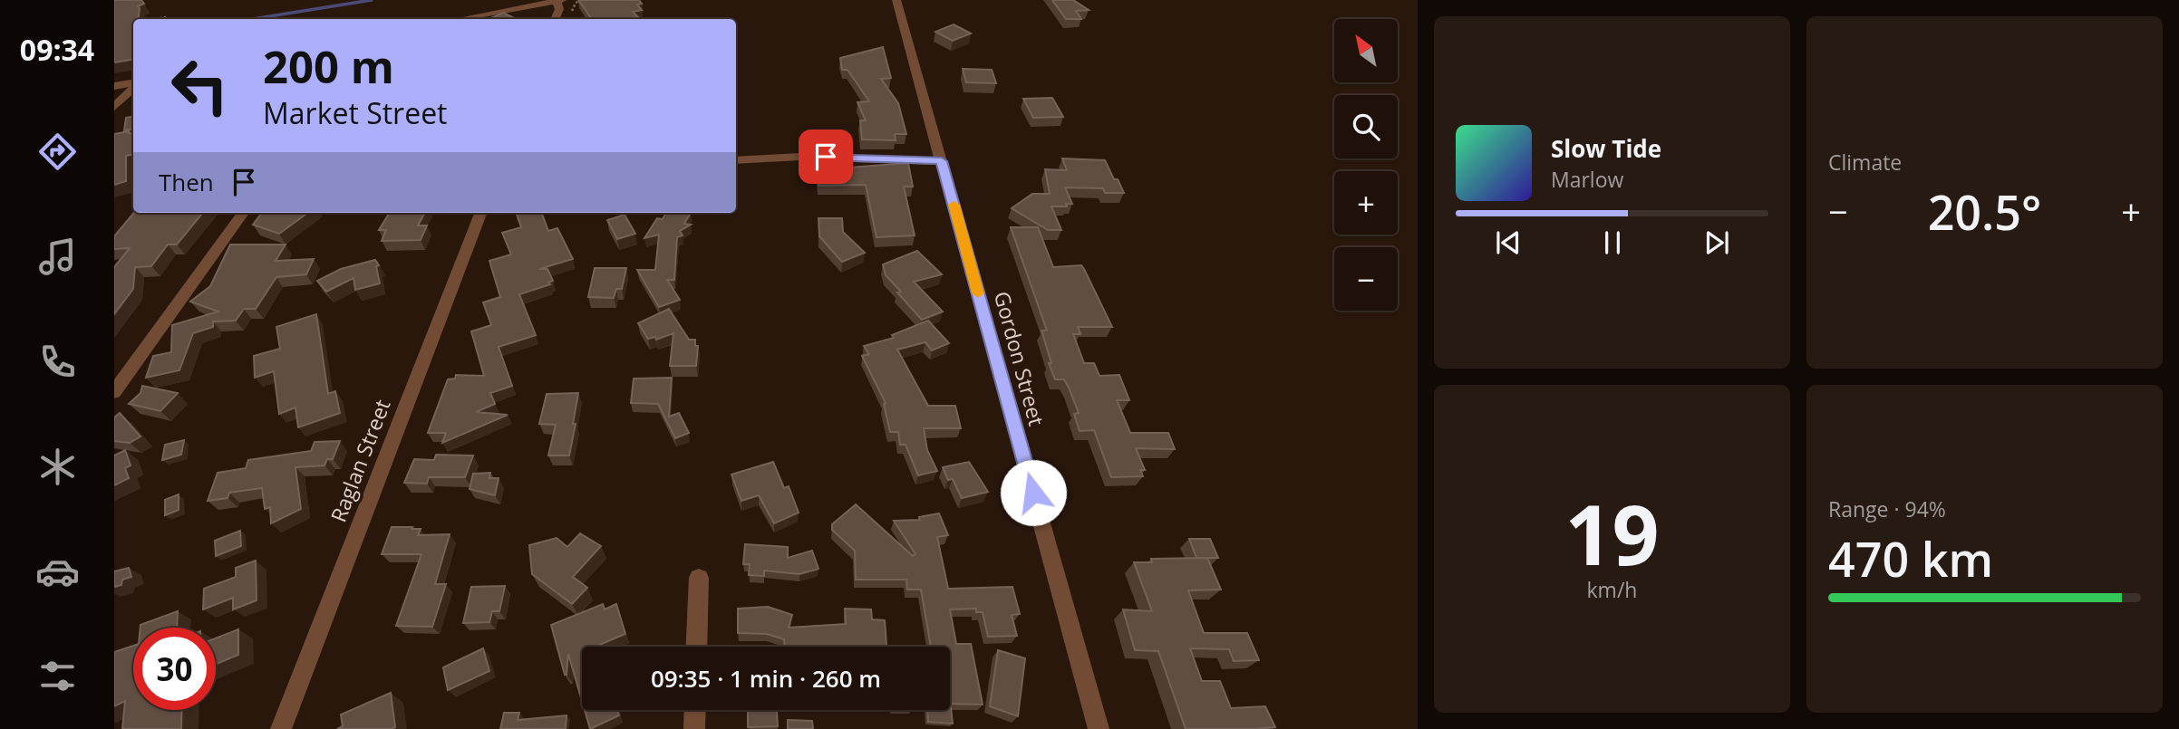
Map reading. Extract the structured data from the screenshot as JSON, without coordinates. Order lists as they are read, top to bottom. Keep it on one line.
{"streets":{"street":["Gordon Street","Raglan Street"]},"north":"top left","page":{"tabs":"09:34","tile":["Climate",["19","km/h"],["Range · 94%","470 km"]],"map_buttons":["+","−"],"turn":["200 m","Market Street"],"song":["Slow Tide","Marlow"],"then":"Then","heat":["−","20.5°","+"],"limit":"30","trip":"09:35 · 1 min · 260 m"}}
